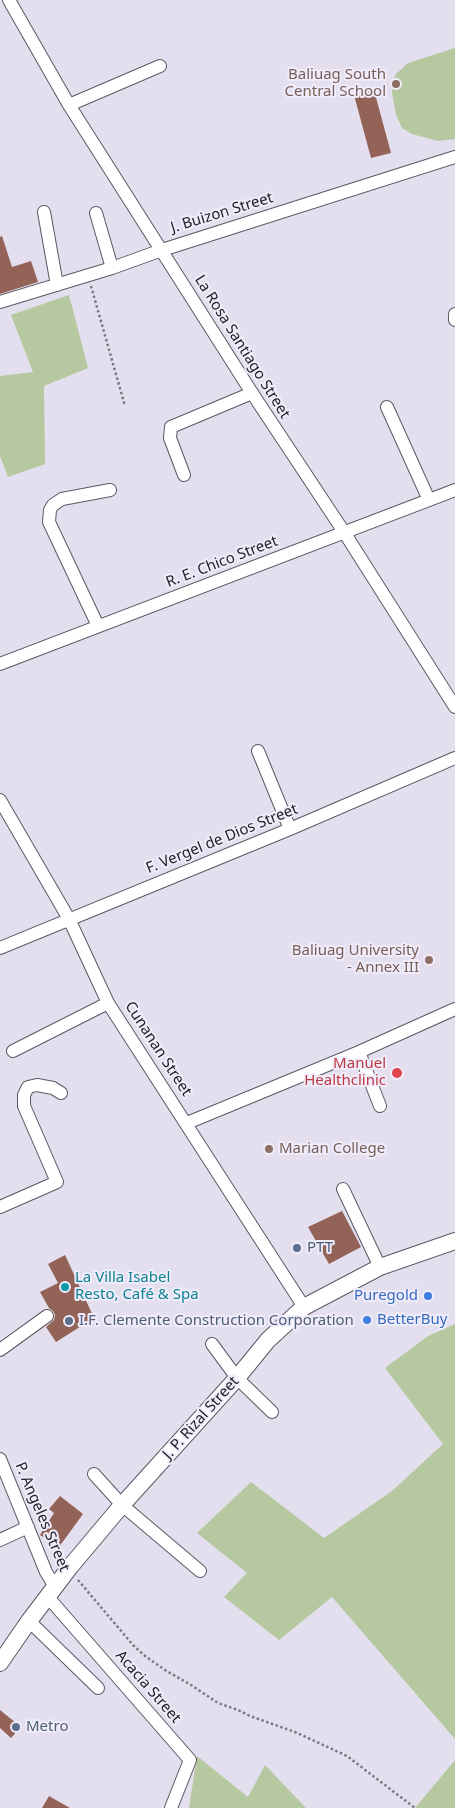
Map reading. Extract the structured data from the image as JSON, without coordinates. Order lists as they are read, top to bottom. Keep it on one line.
{"streets":{"main road":["J. P. Rizal Street"],"street":["J. Buizon Street","La Rosa Santiago Street","R. E. Chico Street","F. Vergel de Dios Street","Cunanan Street","P. Angeles Street","Acacia Street"]},"crossings":[["J. Buizon Street","La Rosa Santiago Street"],["La Rosa Santiago Street","R. E. Chico Street"],["F. Vergel de Dios Street","Cunanan Street"],["Cunanan Street","J. P. Rizal Street"],["J. P. Rizal Street","P. Angeles Street"],["J. P. Rizal Street","Acacia Street"],["P. Angeles Street","Acacia Street"]],"places":["Baliuag South Central School","Baliuag University - Annex III","Manuel Healthclinic","Marian College","PTT","La Villa Isabel Resto, Café & Spa","Puregold","BetterBuy","I.F. Clemente Construction Corporation","Metro"]}
